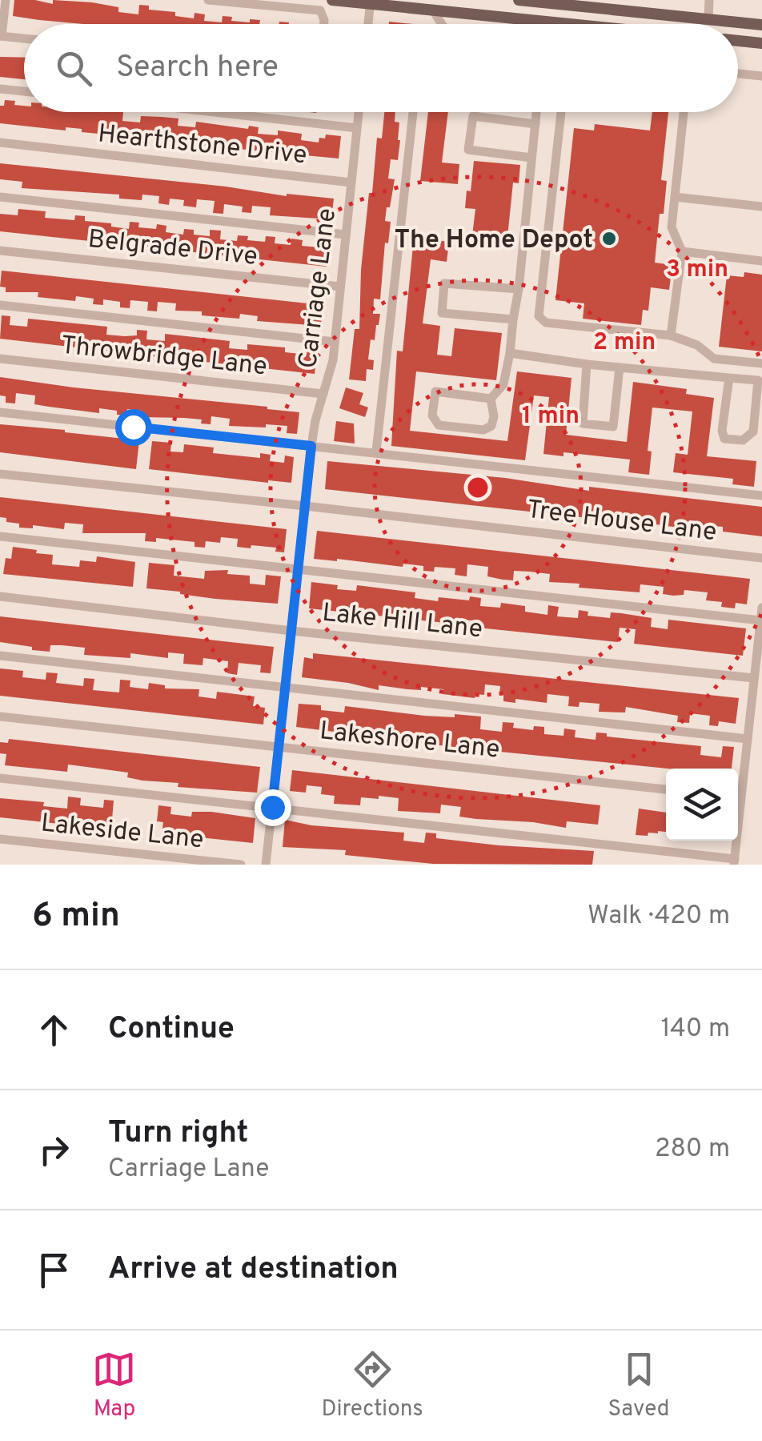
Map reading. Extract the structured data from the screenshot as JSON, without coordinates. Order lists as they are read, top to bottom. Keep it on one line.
{"streets":{"street":["Hearthstone Drive","Belgrade Drive","Carriage Lane","Throwbridge Lane","Tree House Lane","Lake Hill Lane","Lakeshore Lane","Lakeside Lane"]},"crossings":[["Hearthstone Drive","Carriage Lane"],["Belgrade Drive","Carriage Lane"],["Carriage Lane","Throwbridge Lane"],["Carriage Lane","Tree House Lane"],["Carriage Lane","Lake Hill Lane"],["Carriage Lane","Lakeshore Lane"]],"places":["The Home Depot"],"page":{"search":"Search here","heading":["6 min","Walk · 420 m"],"list":[["Continue","140 m"],["Turn right","Carriage Lane","280 m"],"Arrive at destination"],"nav":["Map","Directions","Saved"]},"rings":["3 min","2 min","1 min"]}
